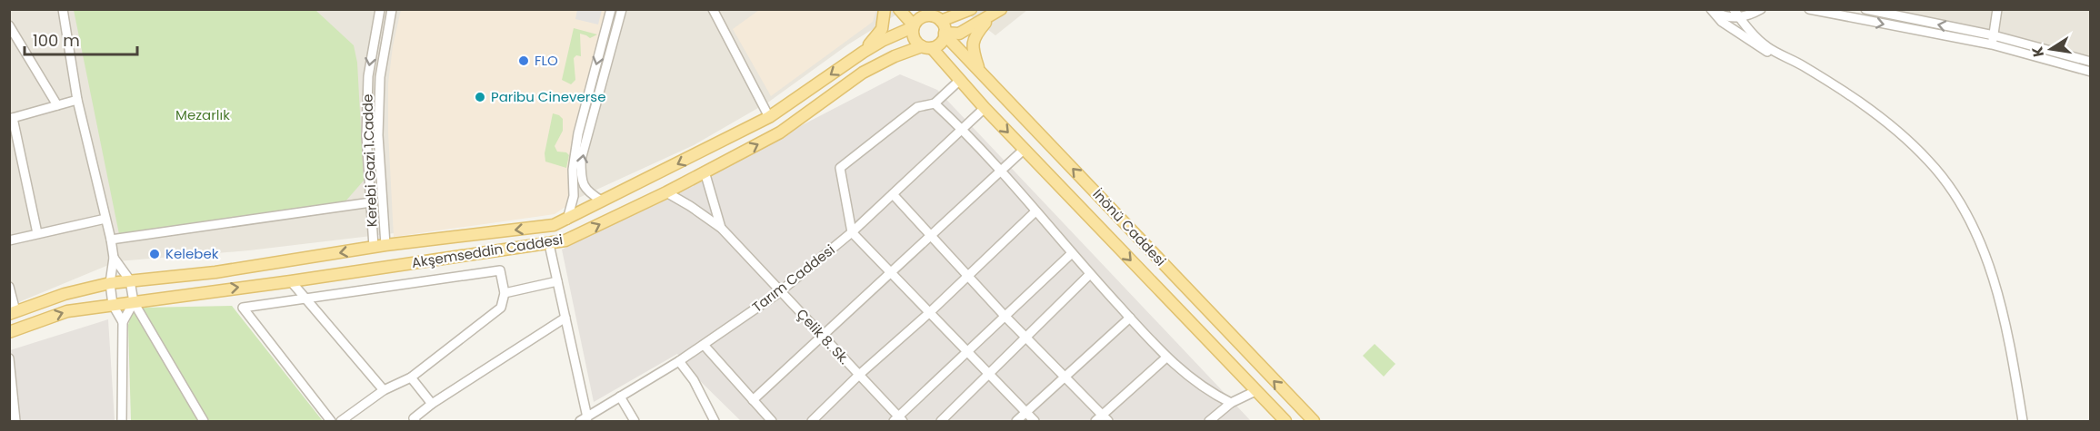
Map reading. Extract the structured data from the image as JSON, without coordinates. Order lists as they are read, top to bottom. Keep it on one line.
{"streets":{"main road":["İnönü Caddesi","Akşemseddin Caddesi"],"street":["Kerebi Gazi 1.Cadde","Tarım Caddesi","Çelik 8. Sk."]},"crossings":[["Kerebi Gazi 1.Cadde","Akşemseddin Caddesi"],["İnönü Caddesi","Akşemseddin Caddesi"],["İnönü Caddesi","Tarım Caddesi"],["Tarım Caddesi","Çelik 8. Sk."]],"parks":["Mezarlık"],"places":["FLO","Paribu Cineverse","Kelebek"],"scale_bar":"100 m","north":"left"}
